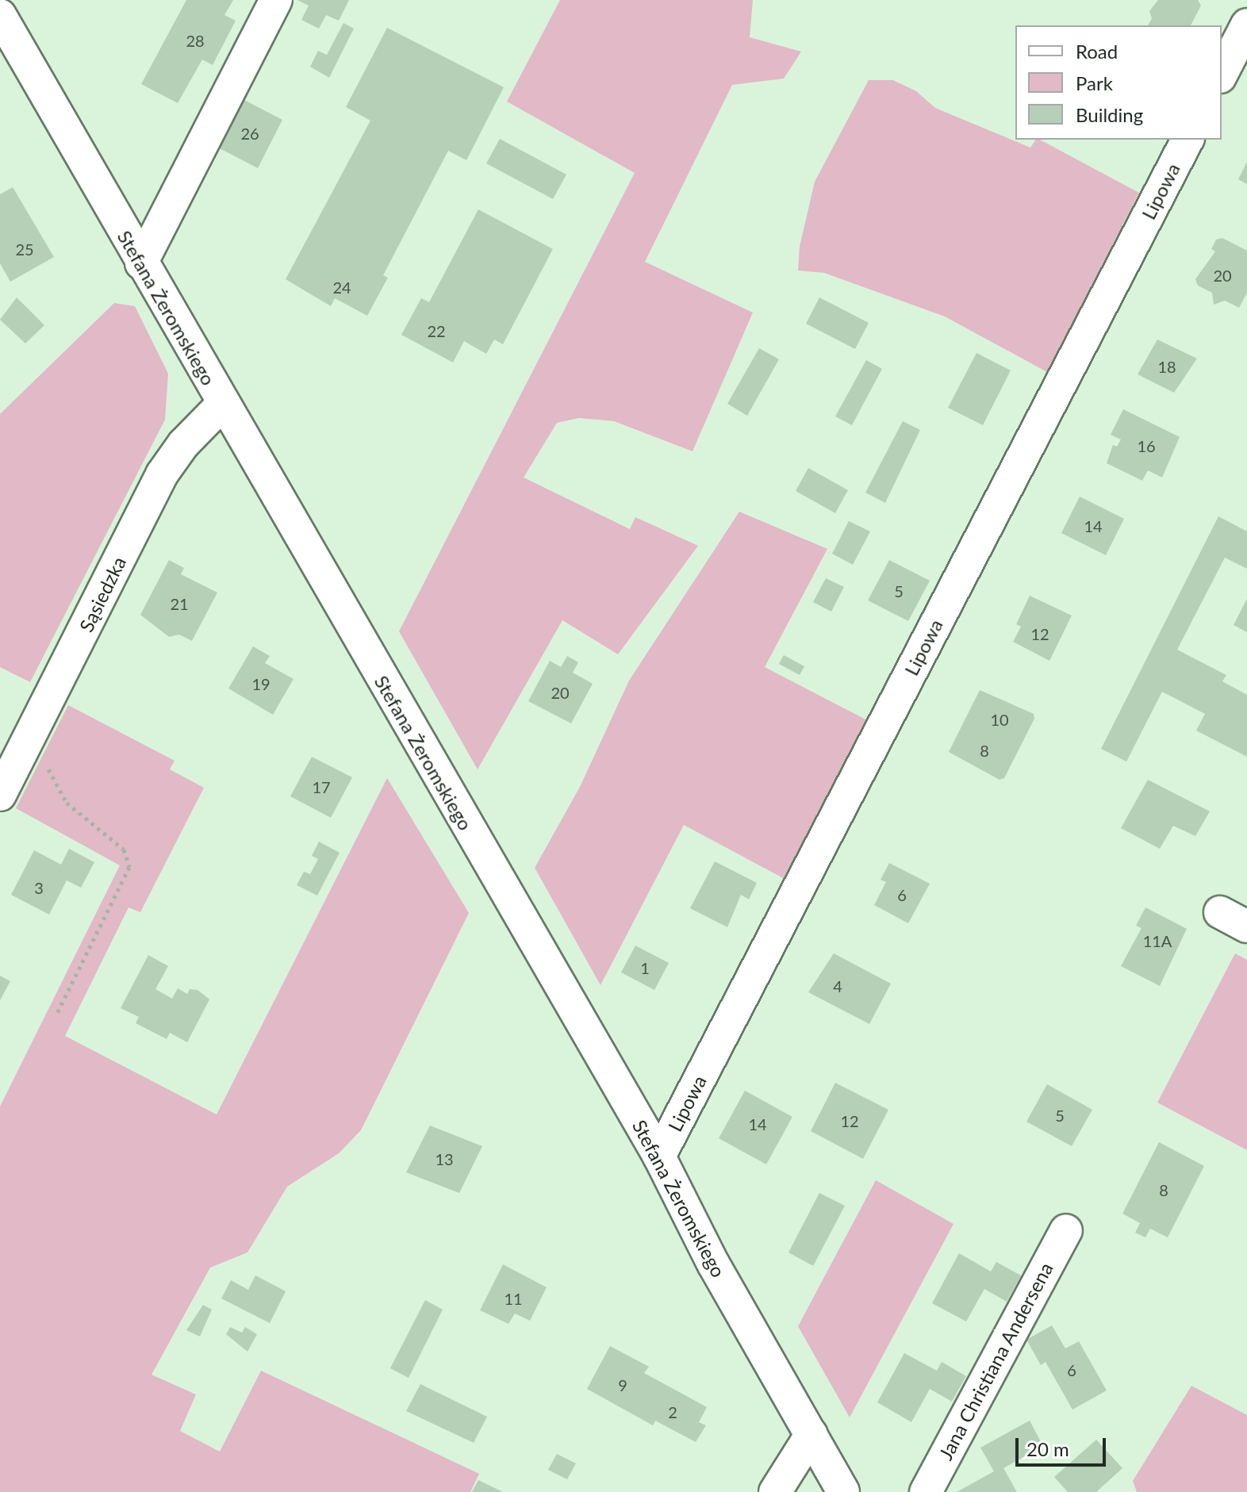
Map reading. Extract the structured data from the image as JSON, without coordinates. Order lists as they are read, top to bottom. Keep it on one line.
{"streets":{"street":["Lipowa","Stefana Żeromskiego","Sąsiedzka","Jana Christiana Andersena"]},"crossings":[["Lipowa","Stefana Żeromskiego"],["Stefana Żeromskiego","Sąsiedzka"]],"house_numbers":["28","26","25","20","24","22","18","16","14","5","21","12","19","20","10","8","17","3","6","11A","1","4","5","12","14","13","8","11","6","9","2"],"legend":["Road","Park","Building"],"scale_bar":"20 m"}
